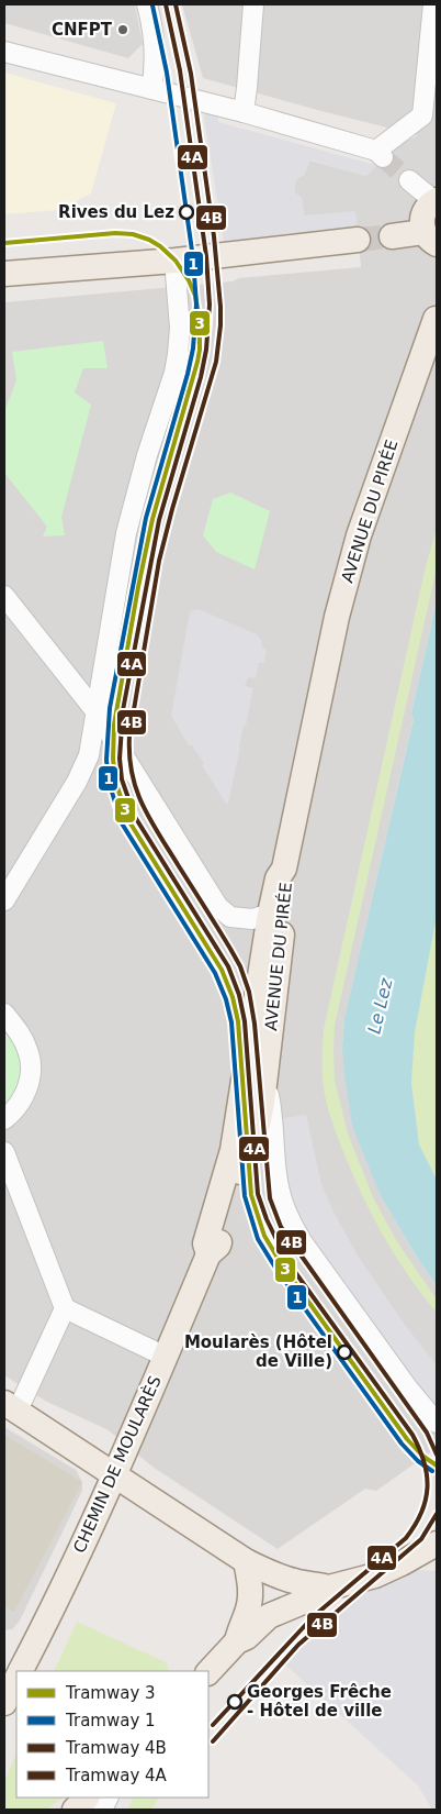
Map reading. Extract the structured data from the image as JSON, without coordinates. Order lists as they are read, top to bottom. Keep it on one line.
{"streets":{"main road":["AVENUE DU PIRÉE","CHEMIN DE MOULARÈS"]},"crossings":[["AVENUE DU PIRÉE","CHEMIN DE MOULARÈS"]],"water":["Le Lez"],"places":["CNFPT","Rives du Lez","Moularès (Hôtel de Ville)","Georges Frêche - Hôtel de ville"],"lines":["tram line 4B","tram line 4A","tram line 1","tram line 3"],"legend":["Tramway 3","Tramway 1","Tramway 4B","Tramway 4A"]}
